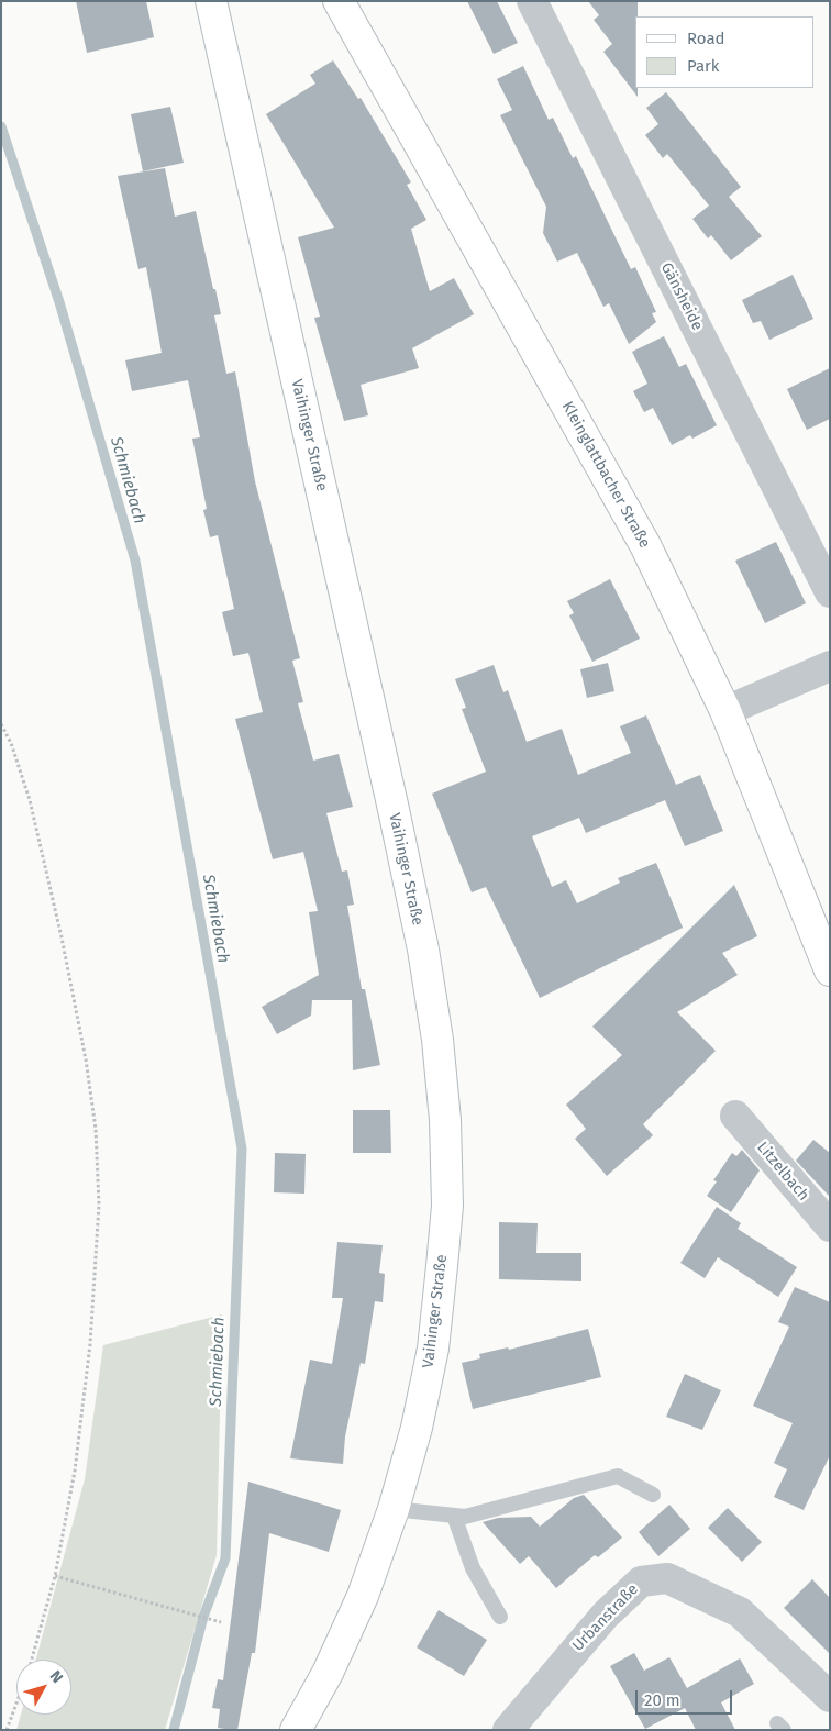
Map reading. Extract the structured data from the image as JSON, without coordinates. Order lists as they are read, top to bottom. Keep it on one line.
{"streets":{"street":["Gänsheide","Vaihinger Straße","Kleinglattbacher Straße","Litzelbach","Urbanstraße"]},"water":["Schmiebach"],"legend":["Road","Park"],"scale_bar":"20 m","north":"top right"}
